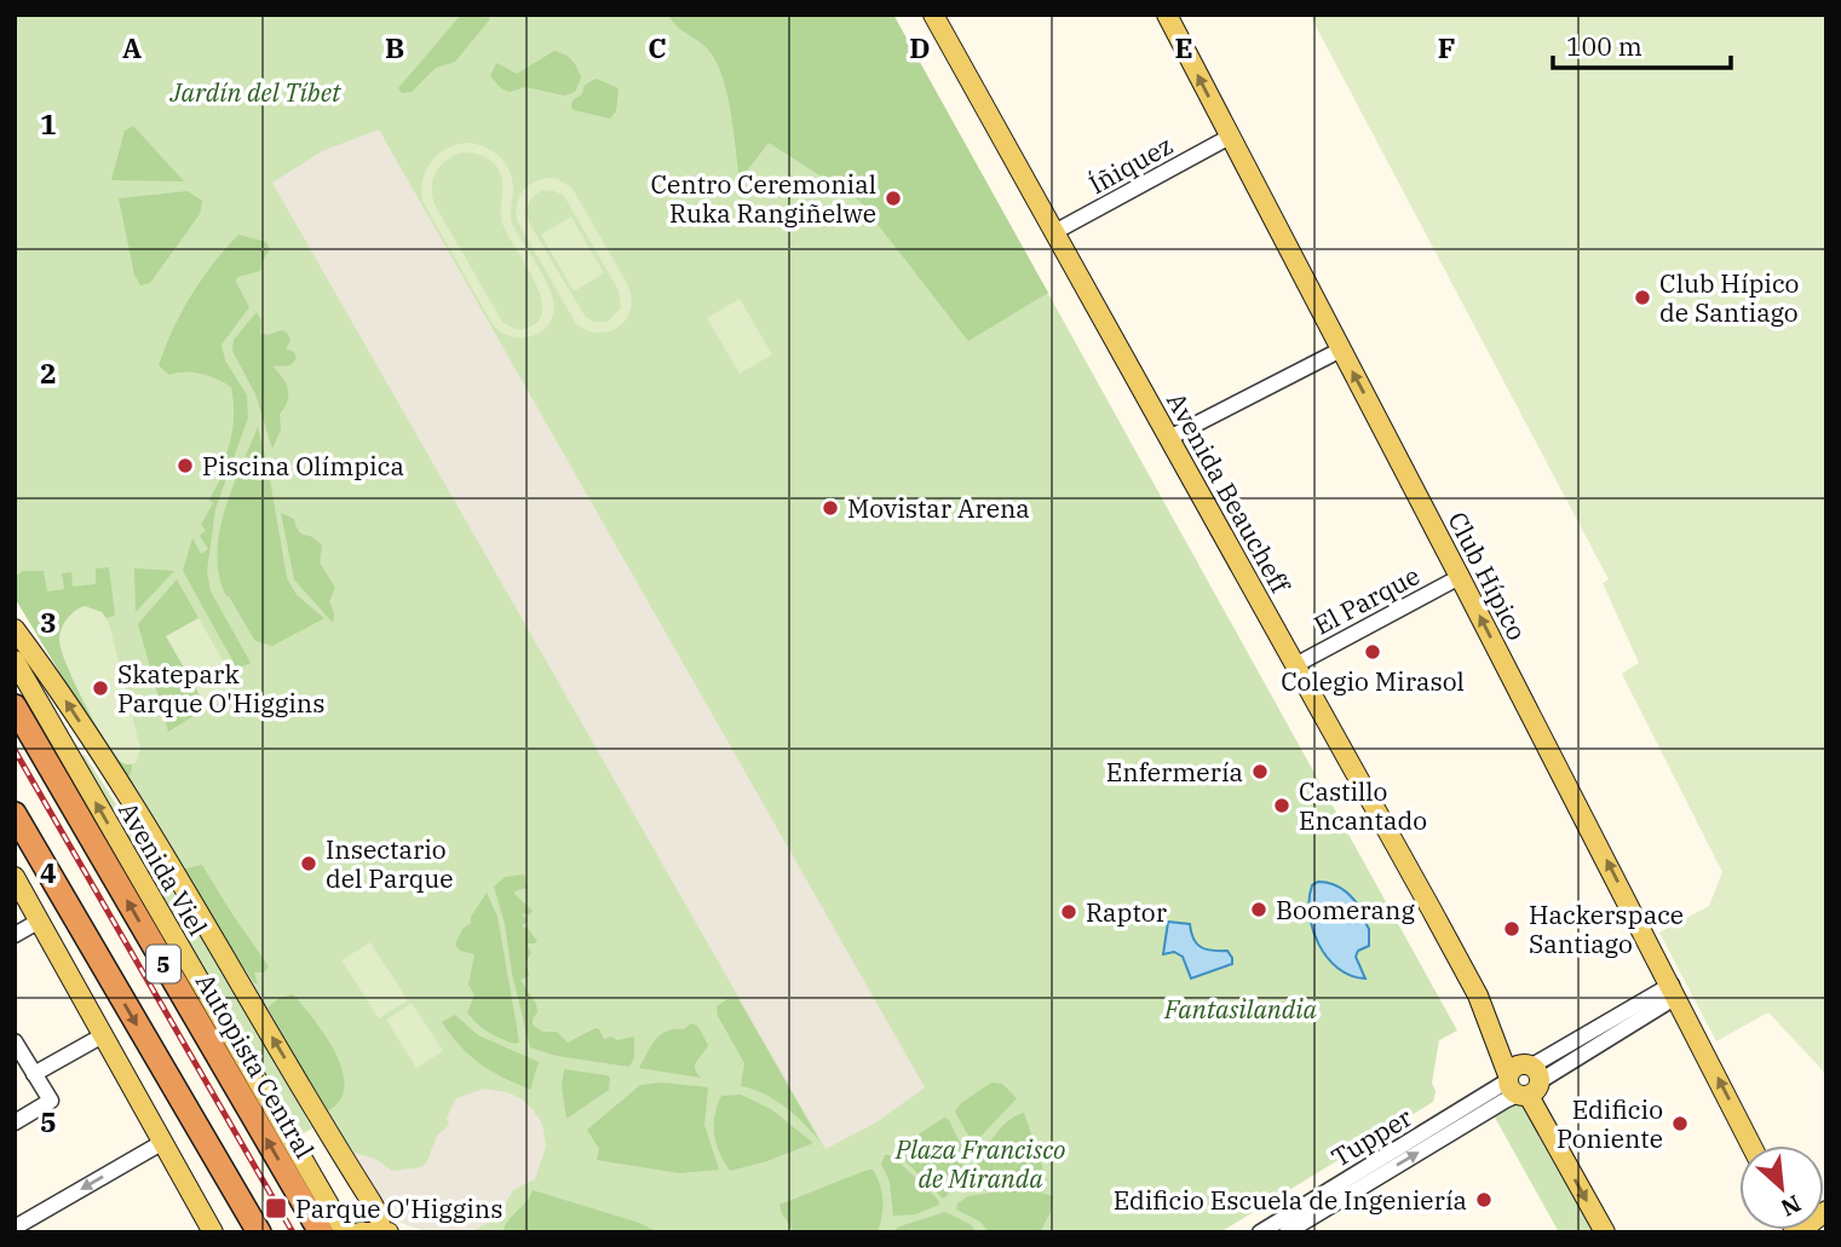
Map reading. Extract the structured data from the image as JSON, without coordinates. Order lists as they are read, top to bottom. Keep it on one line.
{"streets":{"highway":["5","Autopista Central"],"main road":["Avenida Beaucheff","Club Hípico","Avenida Viel"],"street":["Íñiquez","El Parque","Tupper"]},"crossings":[["Íñiquez","Avenida Beaucheff"],["Íñiquez","Club Hípico"],["Avenida Beaucheff","El Parque"],["Avenida Beaucheff","Tupper"],["Club Hípico","El Parque"],["Club Hípico","Tupper"],["Avenida Viel","Autopista Central"]],"one_way":["Club Hípico"],"parks":["Jardín del Tíbet","Fantasilandia","Plaza Francisco de Miranda"],"places":{"other":["Centro Ceremonial Ruka Rangiñelwe","Club Hípico de Santiago","Piscina Olímpica","Movistar Arena","Colegio Mirasol","Skatepark Parque O'Higgins","Enfermería","Castillo Encantado","Insectario del Parque","Boomerang","Raptor","Hackerspace Santiago","Edificio Poniente","Edificio Escuela de Ingeniería"],"transit":["Parque O'Higgins"]},"scale_bar":"100 m","north":"bottom right","grid":{"columns":["A","B","C","D","E","F"],"rows":["1","2","3","4","5"]}}
